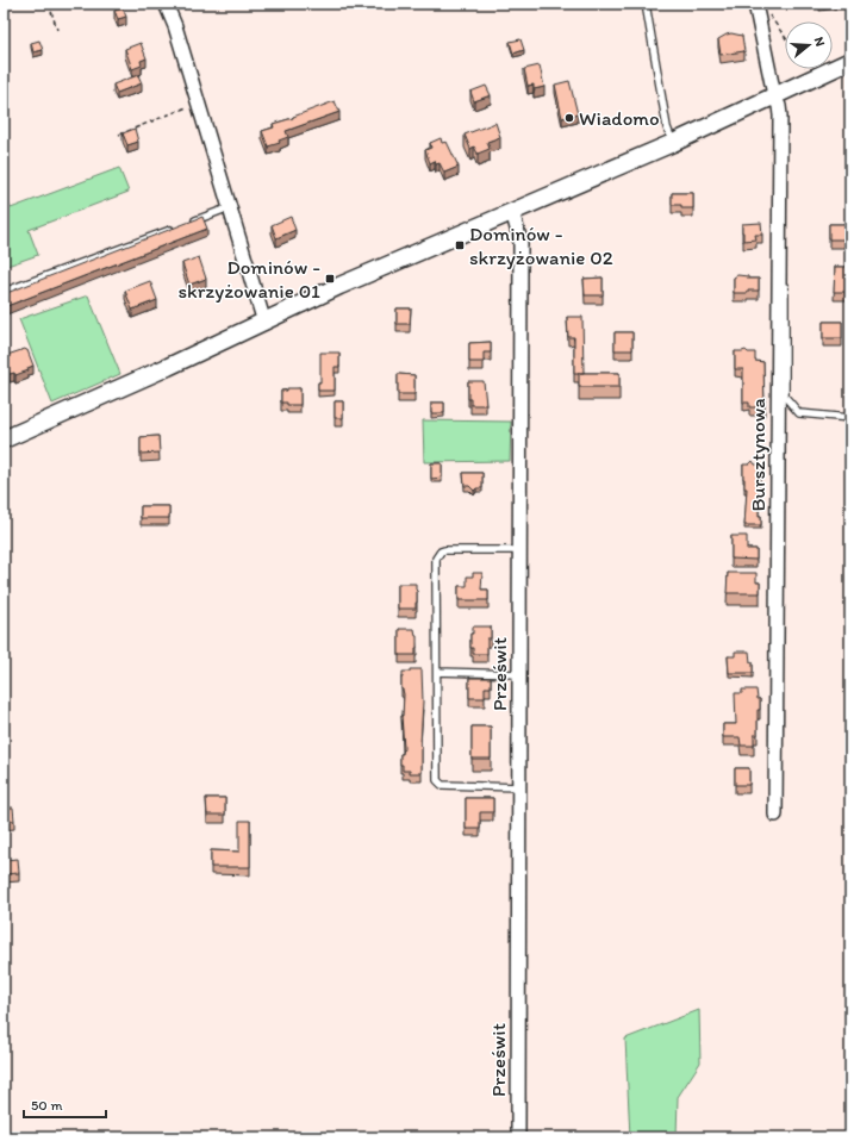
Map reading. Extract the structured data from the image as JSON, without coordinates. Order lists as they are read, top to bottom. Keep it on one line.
{"streets":{"street":["Bursztynowa","Prześwit"]},"places":{"other":["Wiadomo"],"transit":["Dominów - skrzyżowanie 02","Dominów - skrzyżowanie 01"]},"scale_bar":"50 m","north":"right"}
